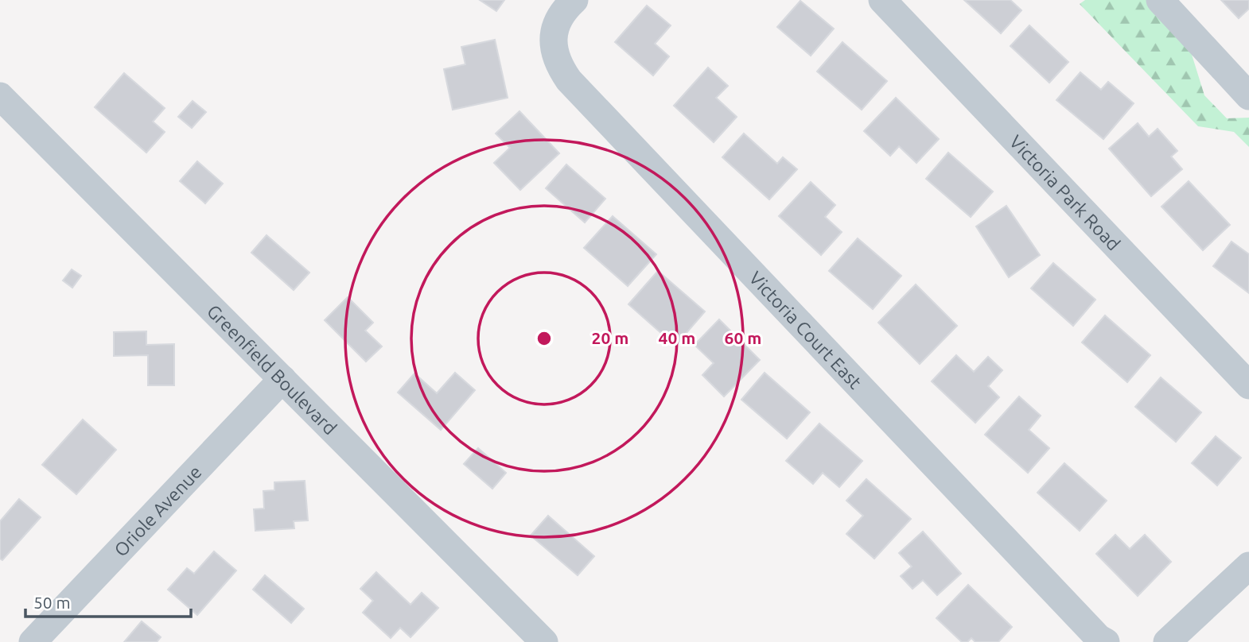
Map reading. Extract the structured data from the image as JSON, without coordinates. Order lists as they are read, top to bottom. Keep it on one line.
{"streets":{"street":["Victoria Park Road","Victoria Court East","Greenfield Boulevard","Oriole Avenue"]},"crossings":[["Greenfield Boulevard","Oriole Avenue"]],"scale_bar":"50 m","rings":["20 m","40 m","60 m"]}
